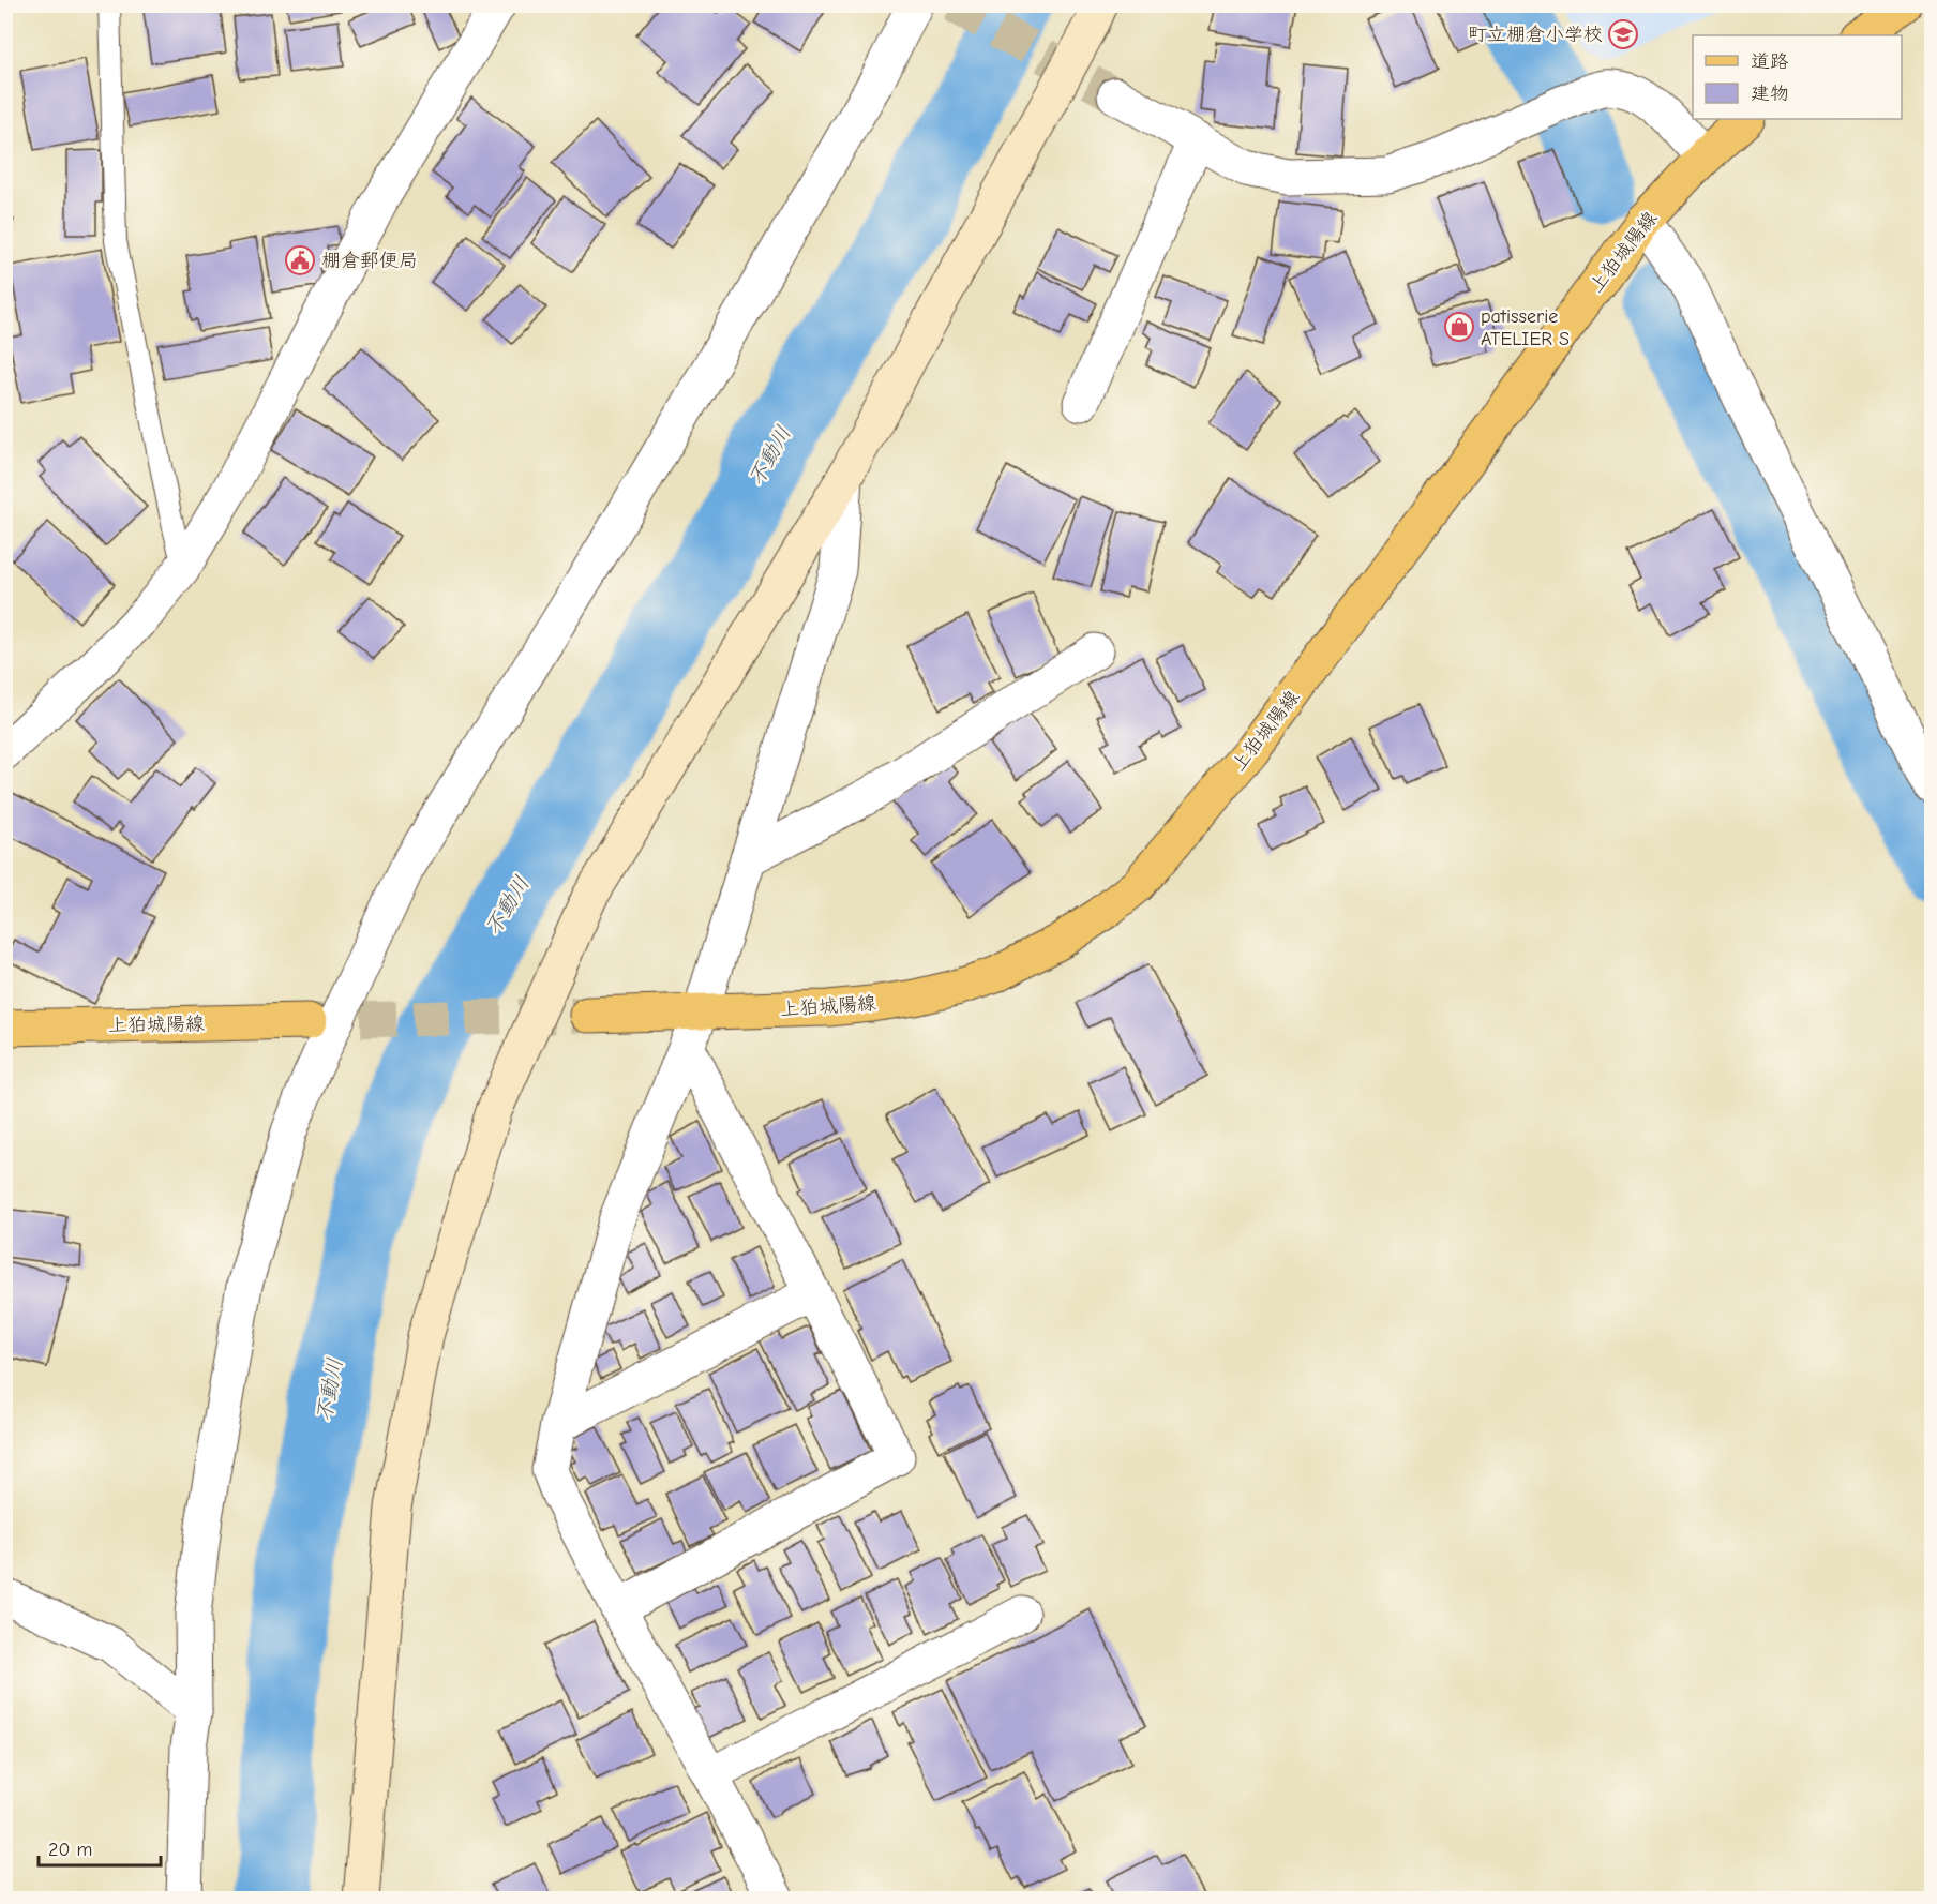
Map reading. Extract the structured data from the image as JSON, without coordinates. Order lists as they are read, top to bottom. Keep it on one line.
{"streets":{"main road":["上狛城陽線"]},"water":["不動川"],"places":{"school or university":["町立棚倉小学校"],"public building":["棚倉郵便局"],"shop":["patisserie ATELIER S"]},"legend":["道路","建物"],"scale_bar":"20 m"}
